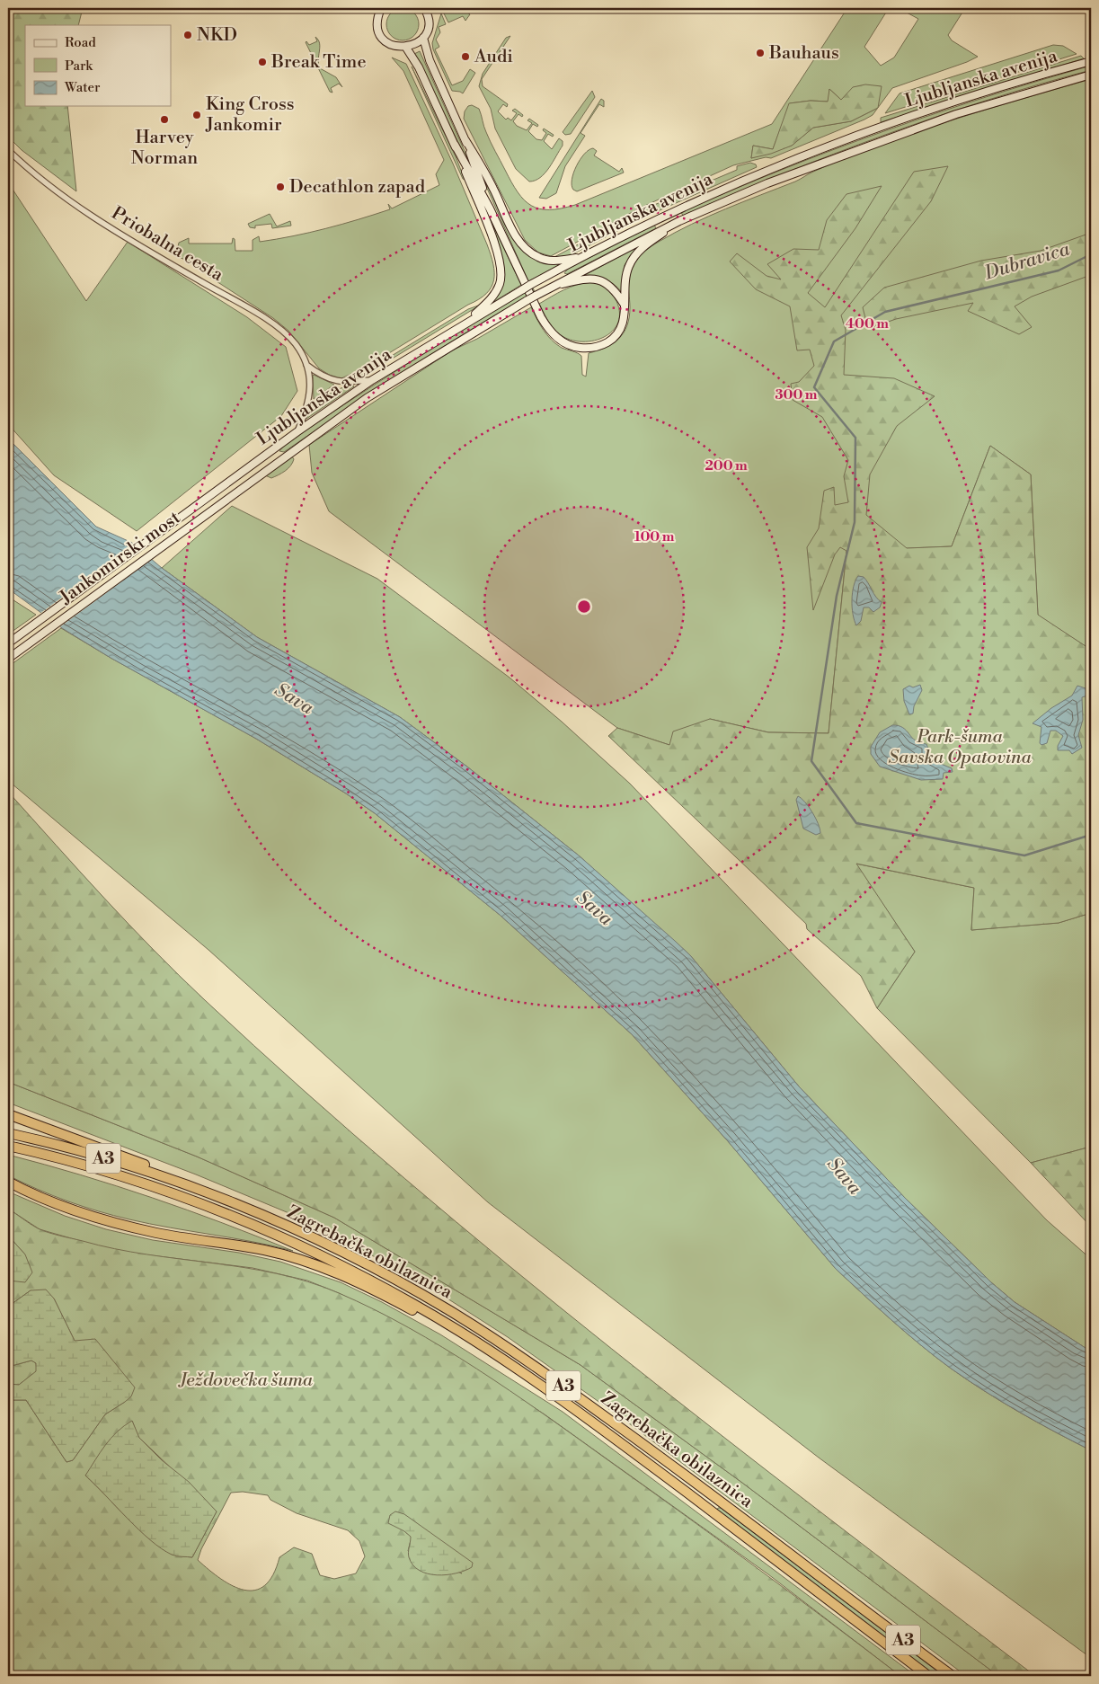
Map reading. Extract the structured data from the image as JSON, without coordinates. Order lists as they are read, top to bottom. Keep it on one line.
{"streets":{"highway":["A3","Zagrebačka obilaznica"],"main road":["Ljubljanska avenija","Jankomirski most"],"street":["Priobalna cesta"]},"crossings":[["Ljubljanska avenija","Priobalna cesta"],["Ljubljanska avenija","Jankomirski most"],["A3","Zagrebačka obilaznica"]],"water":["Dubravica","Sava"],"parks":["Park-šuma Savska Opatovina","Ježdovečka šuma"],"places":["NKD","Bauhaus","Audi","Break Time","King Cross Jankomir","Harvey Norman","Decathlon zapad"],"legend":["Road","Park","Water"],"rings":["400 m","300 m","200 m","100 m"]}
